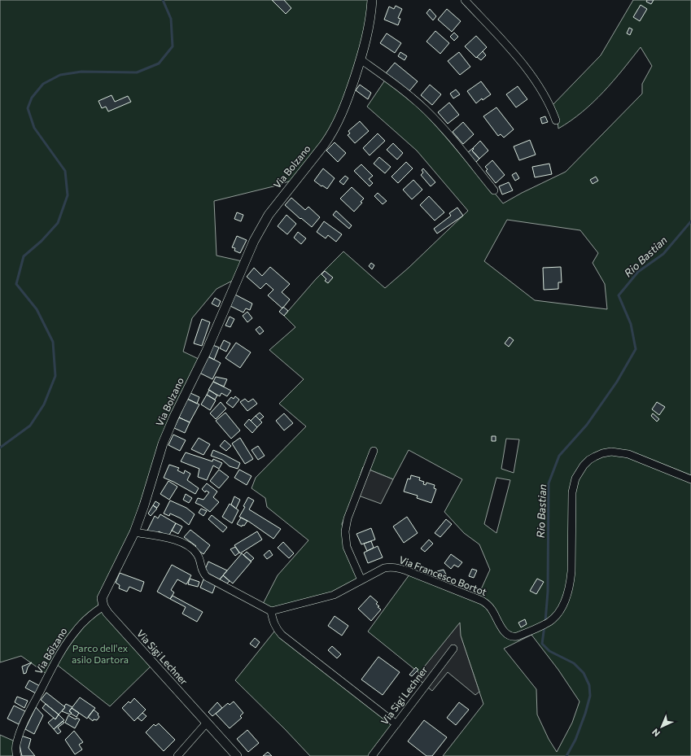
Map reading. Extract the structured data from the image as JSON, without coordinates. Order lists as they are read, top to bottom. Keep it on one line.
{"streets":{"street":["Via Bolzano","Via Francesco Bortot","Via Sigi Lechner"]},"crossings":[["Via Bolzano","Via Sigi Lechner"]],"water":["Rio Bastian"],"parks":["Parco dell'ex asilo Dartora"],"north":"bottom left"}
